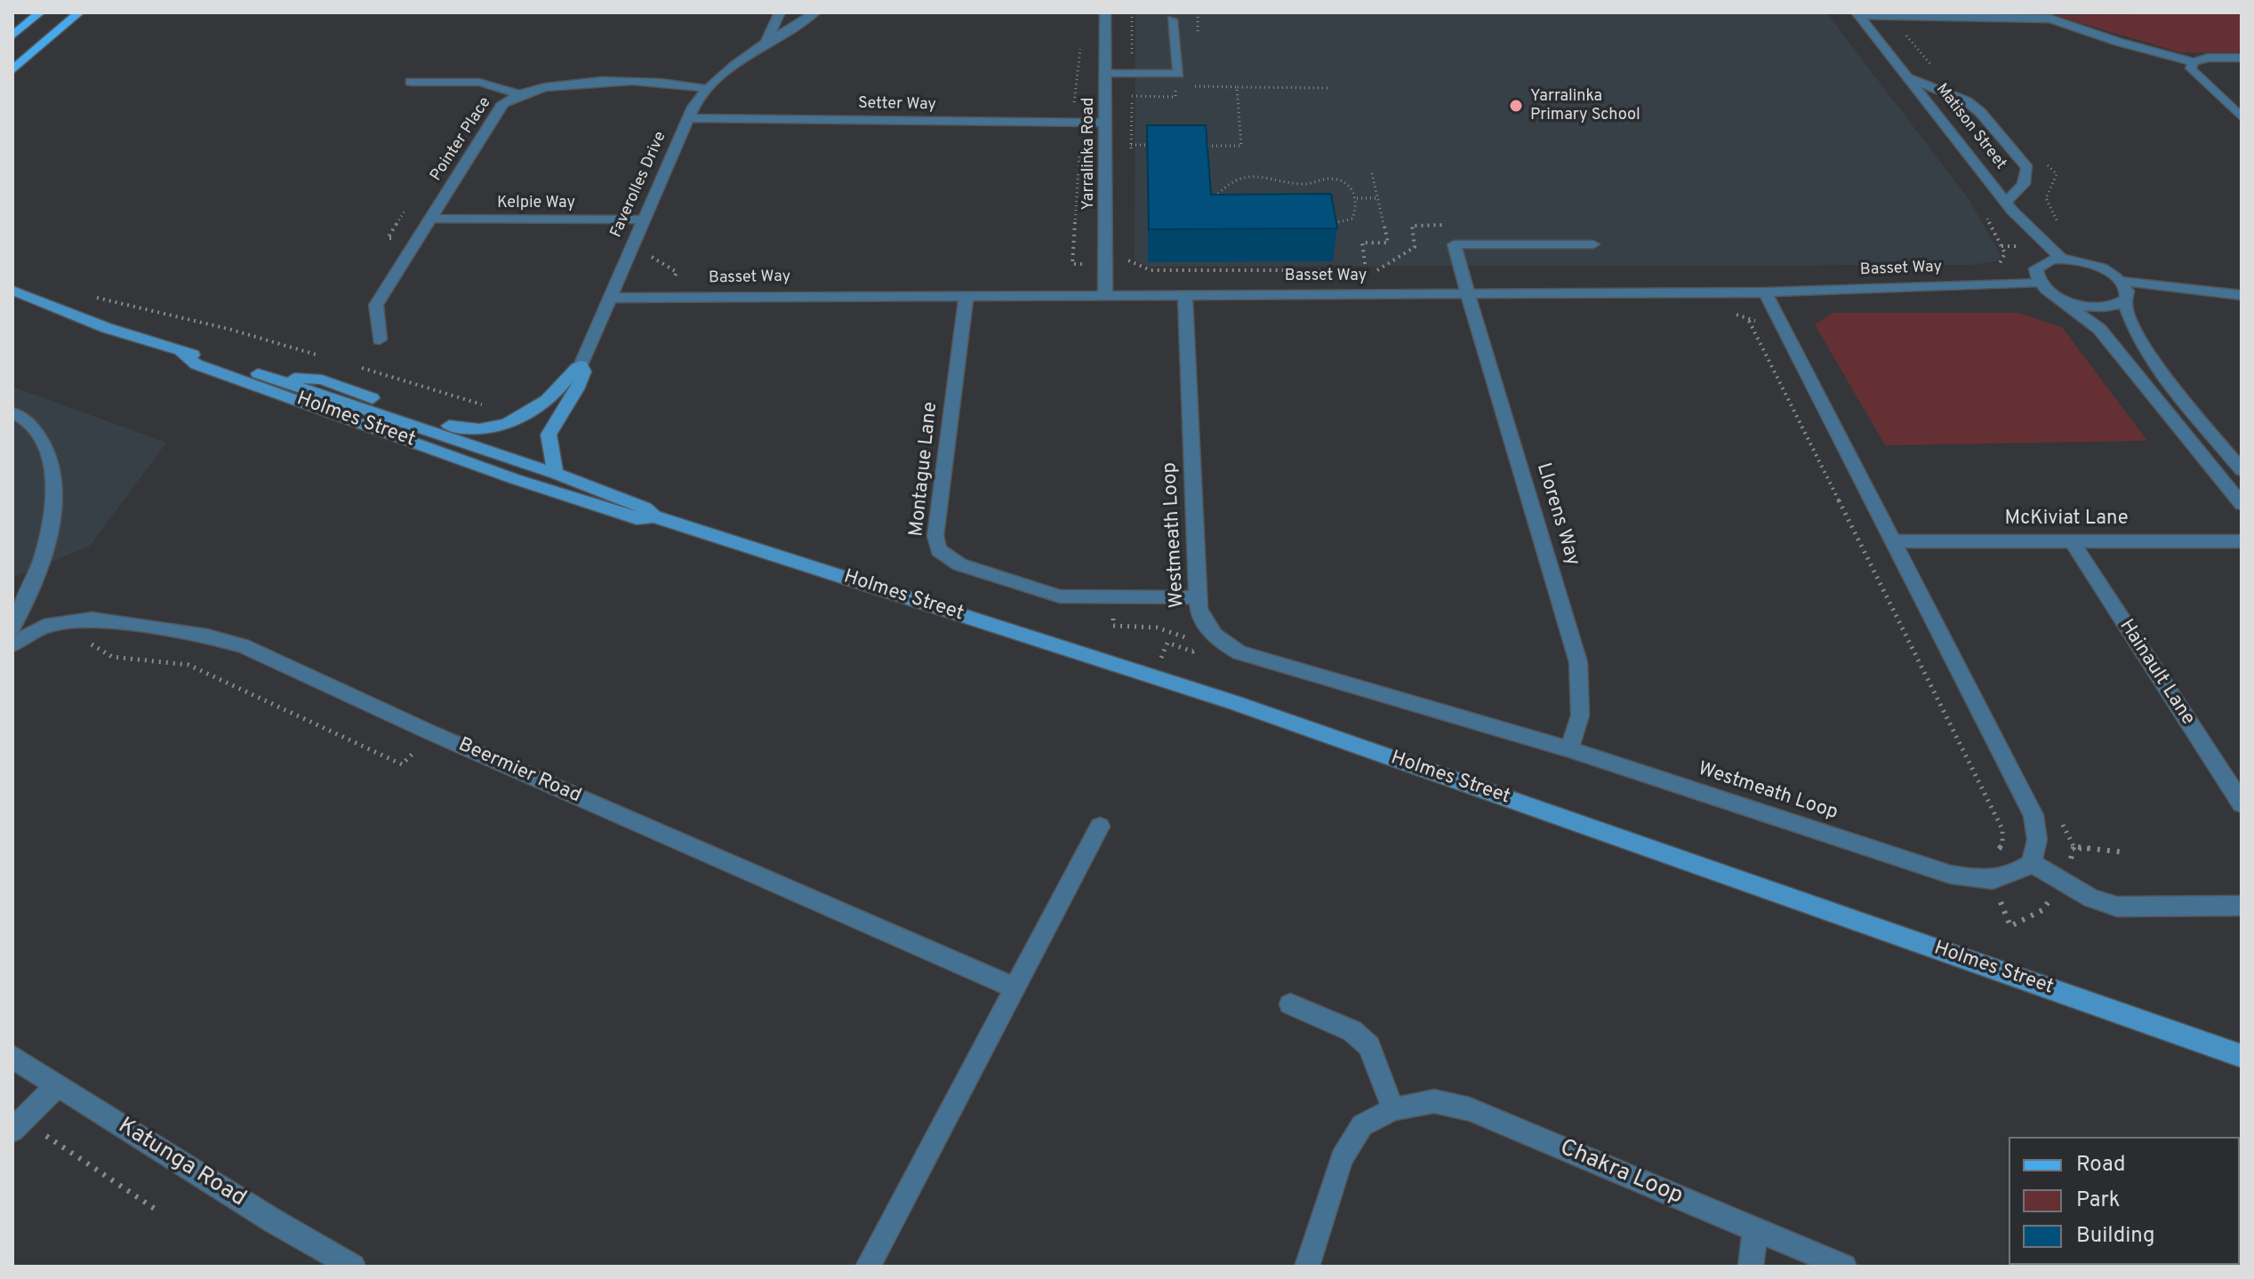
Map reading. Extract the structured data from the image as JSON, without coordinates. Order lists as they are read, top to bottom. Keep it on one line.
{"streets":{"main road":["Holmes Street"],"street":["Setter Way","Matison Street","Pointer Place","Yarralinka Road","Faverolles Drive","Kelpie Way","Basset Way","Montague Lane","Llorens Way","McKiviat Lane","Westmeath Loop","Hainault Lane","Beermier Road","Katunga Road","Chakra Loop"]},"crossings":[["Setter Way","Yarralinka Road"],["Setter Way","Faverolles Drive"],["Pointer Place","Faverolles Drive"],["Pointer Place","Kelpie Way"],["Yarralinka Road","Basset Way"],["Faverolles Drive","Kelpie Way"],["Faverolles Drive","Basset Way"],["Basset Way","Montague Lane"],["Basset Way","Llorens Way"],["Basset Way","Westmeath Loop"],["Montague Lane","Westmeath Loop"],["Llorens Way","Westmeath Loop"],["McKiviat Lane","Hainault Lane"]],"places":["Yarralinka Primary School"],"legend":["Road","Park","Building"]}
